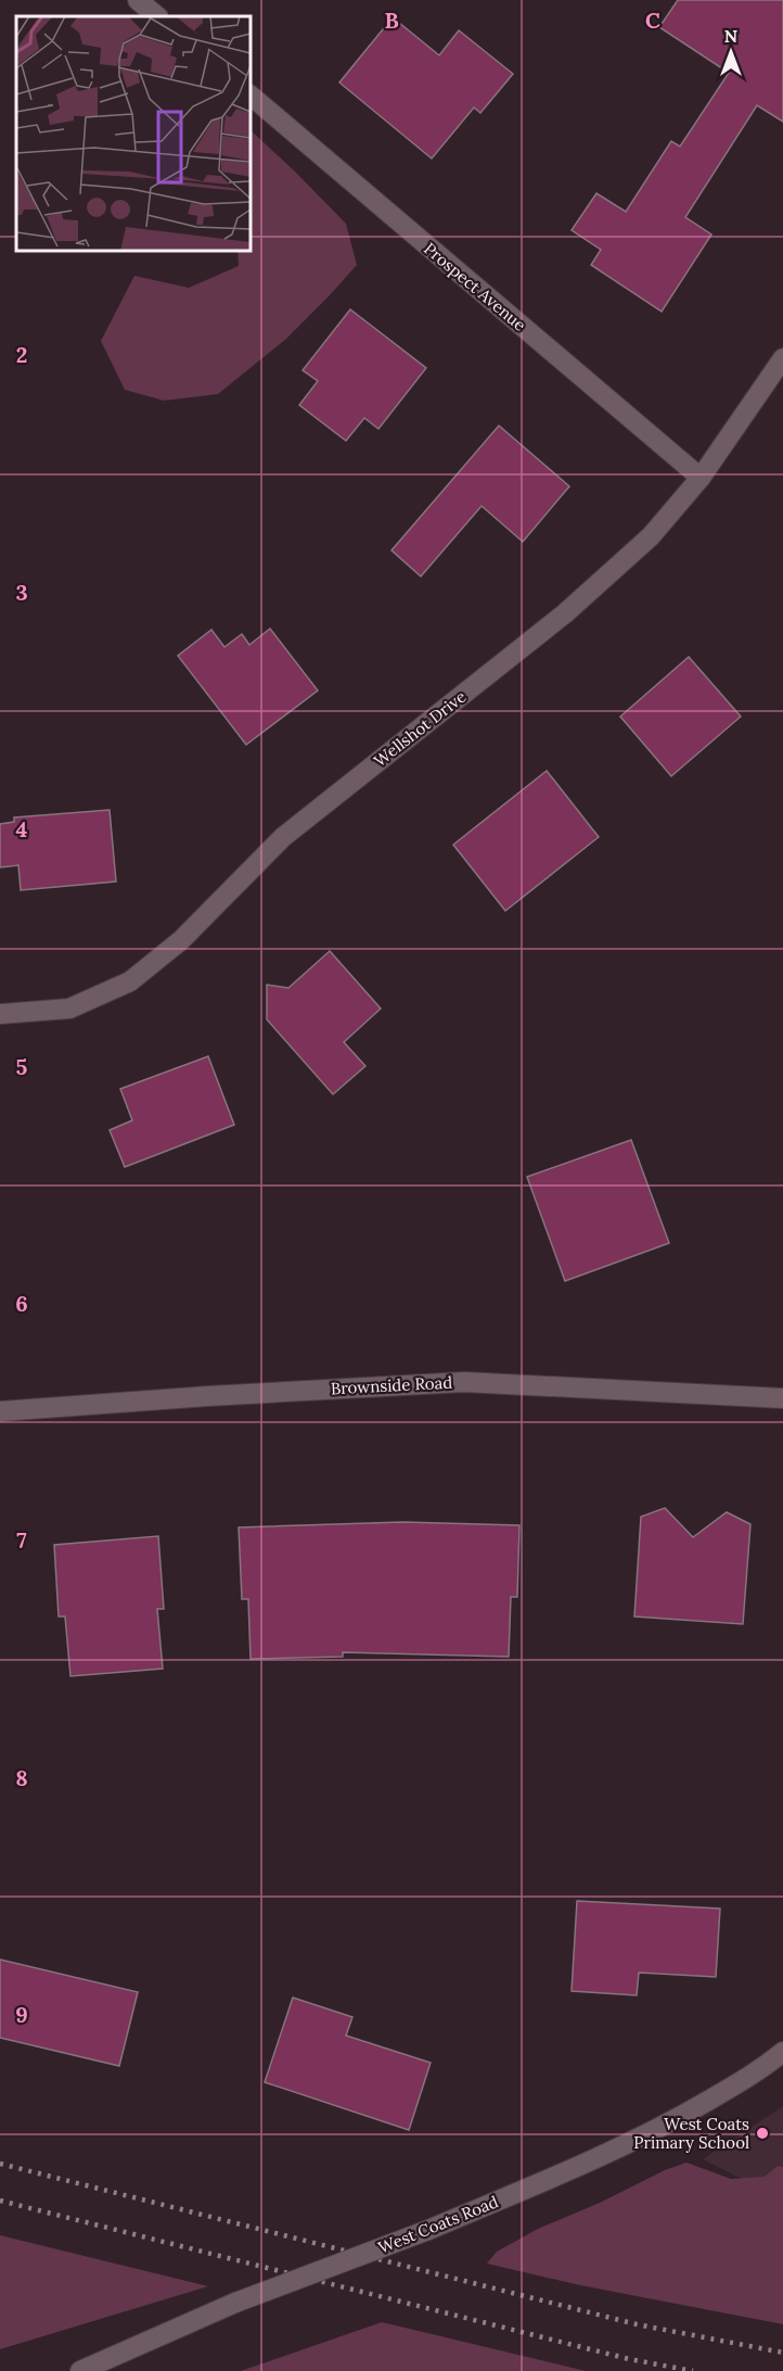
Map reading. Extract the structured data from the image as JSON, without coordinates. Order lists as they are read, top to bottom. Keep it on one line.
{"streets":{"street":["Prospect Avenue","Wellshot Drive","Brownside Road","West Coats Road"]},"crossings":[["Prospect Avenue","Wellshot Drive"]],"places":["West Coats Primary School"],"north":"top","grid":{"columns":["B","C"],"rows":["2","3","4","5","6","7","8","9"]}}
